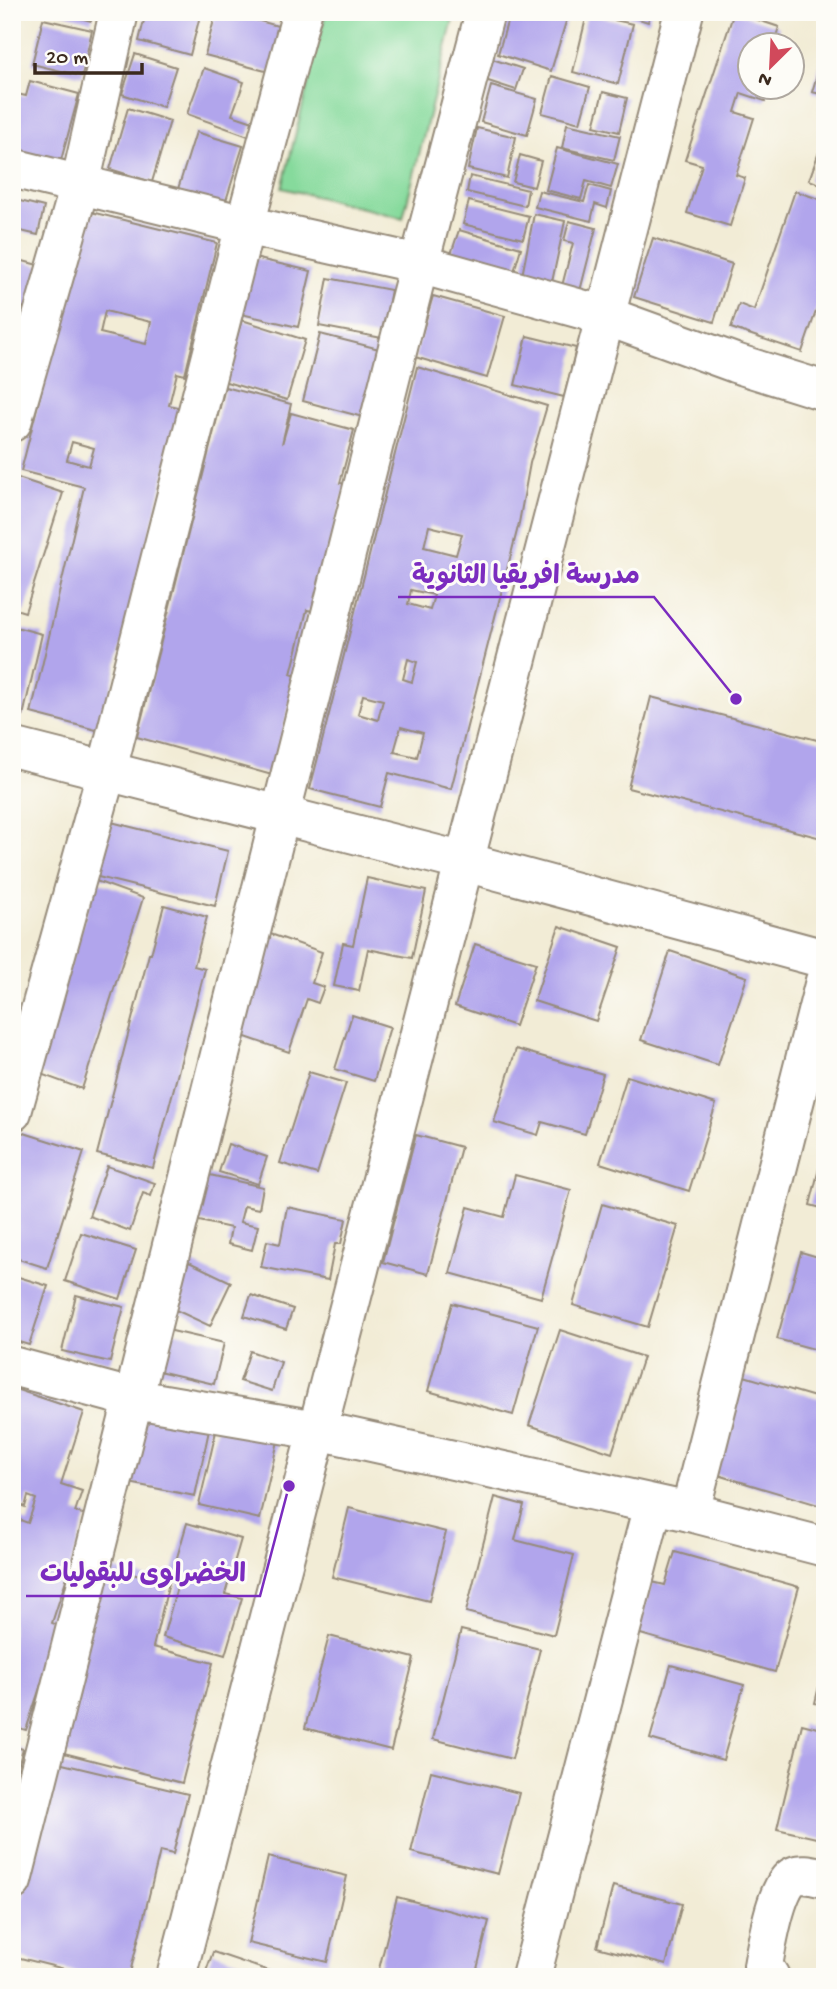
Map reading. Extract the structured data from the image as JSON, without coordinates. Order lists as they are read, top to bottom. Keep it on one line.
{"places":["مدرسة افريقيا الثانوية","الخضراوى للبقوليات"],"scale_bar":"20 m","north":"bottom left"}
